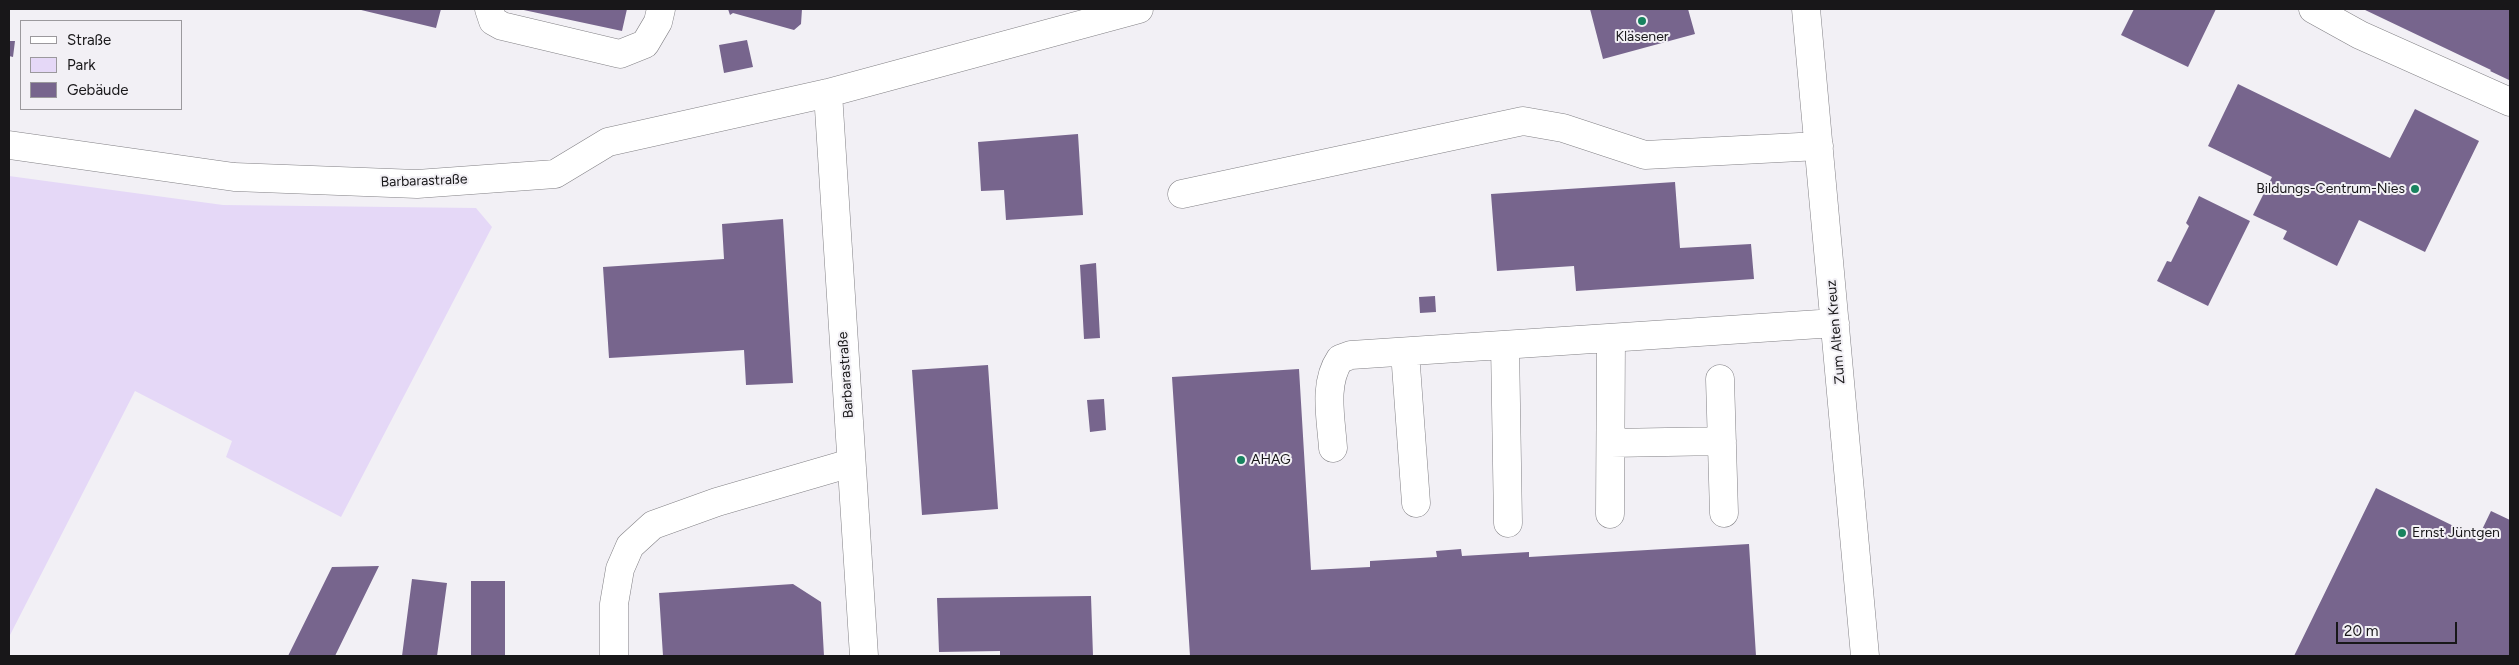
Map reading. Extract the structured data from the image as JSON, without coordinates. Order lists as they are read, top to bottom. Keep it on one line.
{"streets":{"street":["Barbarastraße","Zum Alten Kreuz"]},"places":["Kläsener","Bildungs-Centrum-Nies","AHAG","Ernst Jüntgen"],"legend":["Straße","Park","Gebäude"],"scale_bar":"20 m"}
